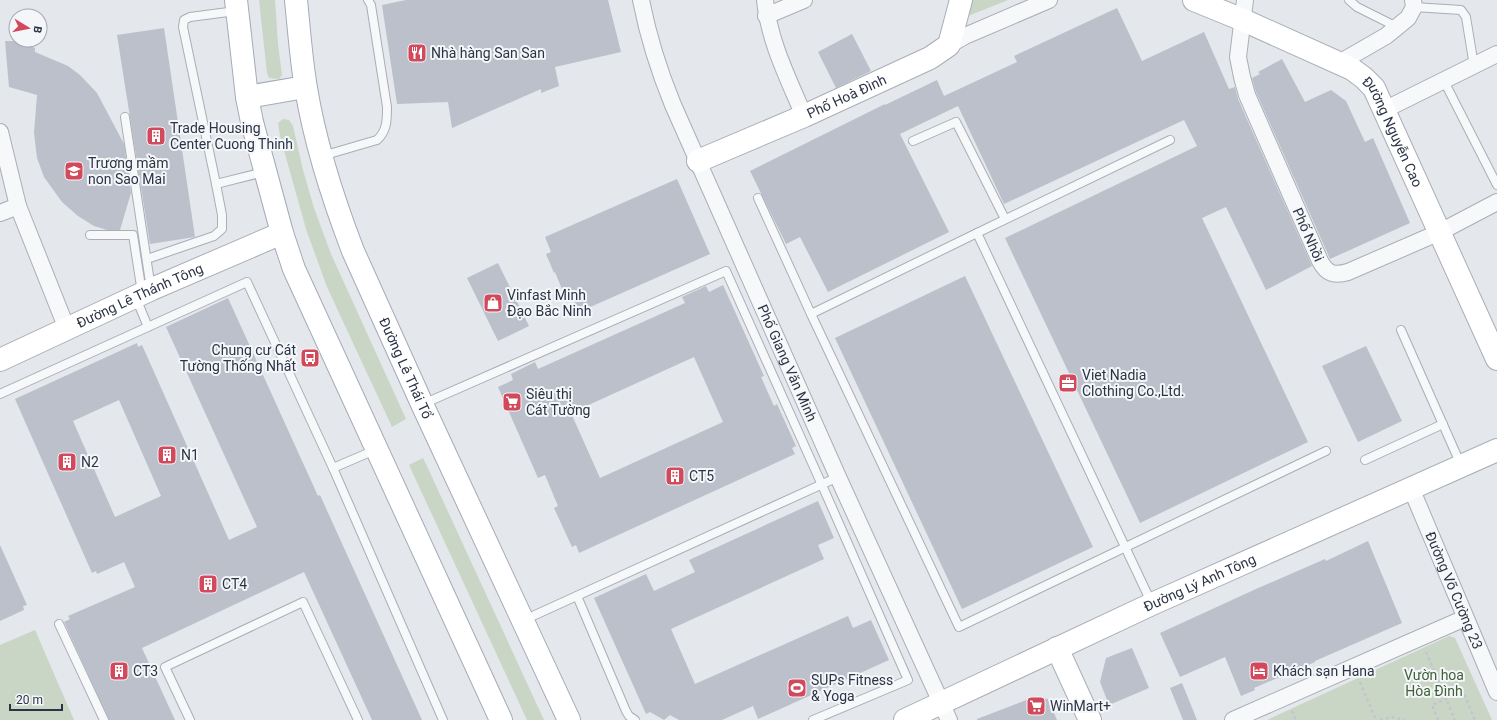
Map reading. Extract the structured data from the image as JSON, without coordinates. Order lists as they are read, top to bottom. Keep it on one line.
{"streets":{"main road":["Phố Hoà Đình","Đường Nguyễn Cao","Đường Lê Thánh Tông","Đường Lê Thái Tổ","Đường Lý Anh Tông"],"street":["Phố Nhồi","Phố Giang Văn Minh","Đường Võ Cường 23"]},"crossings":[["Phố Hoà Đình","Phố Giang Văn Minh"],["Đường Nguyễn Cao","Phố Nhồi"],["Phố Giang Văn Minh","Đường Lý Anh Tông"],["Đường Lý Anh Tông","Đường Võ Cường 23"]],"parks":["Vườn hoa Hòa Đình"],"places":{"restaurant":["Nhà hàng San San"],"building":["Trade Housing Center Cuong Thinh","N1","N2","CT5","CT4","CT3"],"school or university":["Trương mầm non Sao Mai"],"shop":["Vinfast Minh Đạo Bắc Ninh"],"bus stop":["Chung cư Cát Tường Thống Nhất"],"office":["Viet Nadia Clothing Co.,Ltd."],"supermarket":["Siêu thị Cát Tường","WinMart+"],"hotel":["Khách sạn Hana"],"sports":["SUPs Fitness & Yoga"]},"scale_bar":"20 m","north":"right"}
